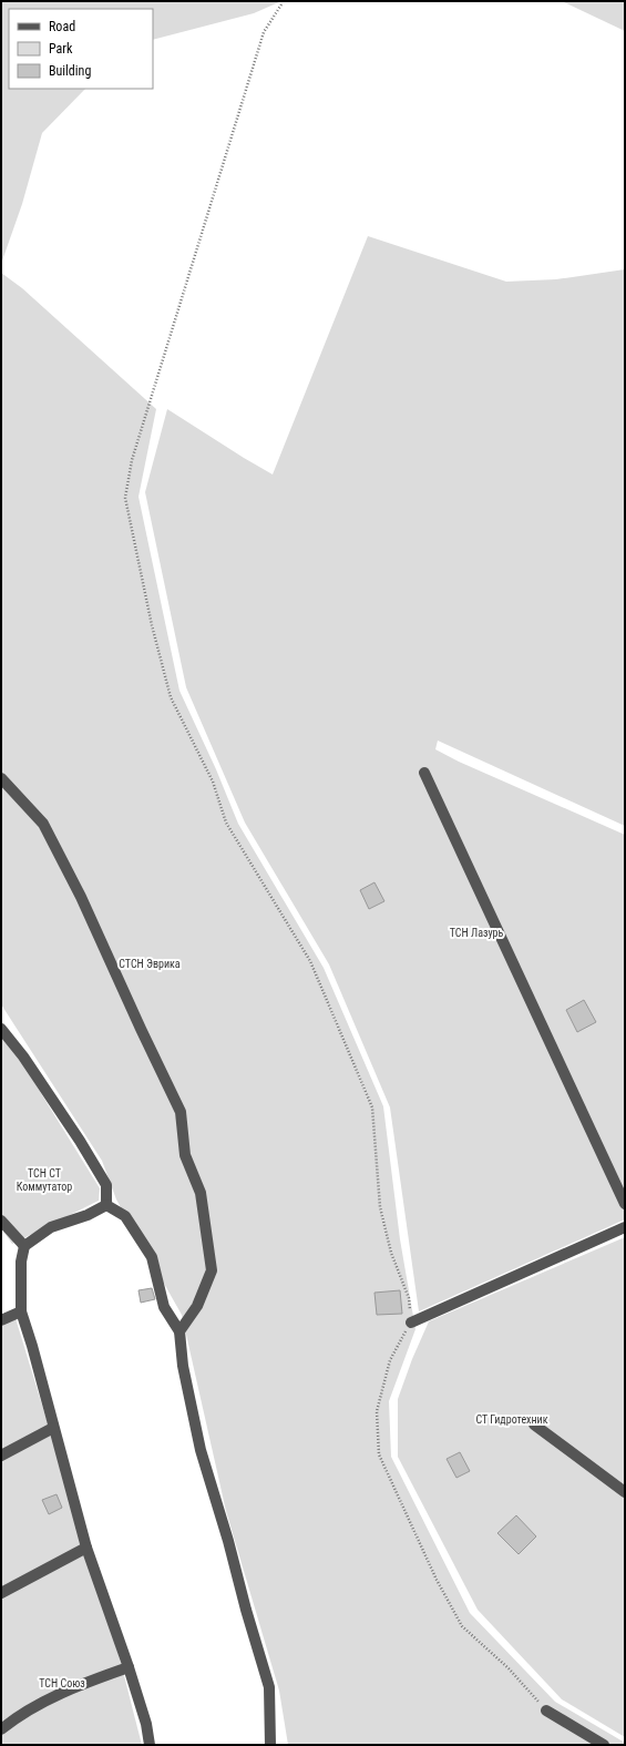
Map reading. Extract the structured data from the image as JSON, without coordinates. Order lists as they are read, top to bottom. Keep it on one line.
{"parks":["ТСН Лазурь","СТСН Эврика","ТСН СТ Коммутатор","СТ Гидротехник","ТСН Союз"],"legend":["Road","Park","Building"]}
